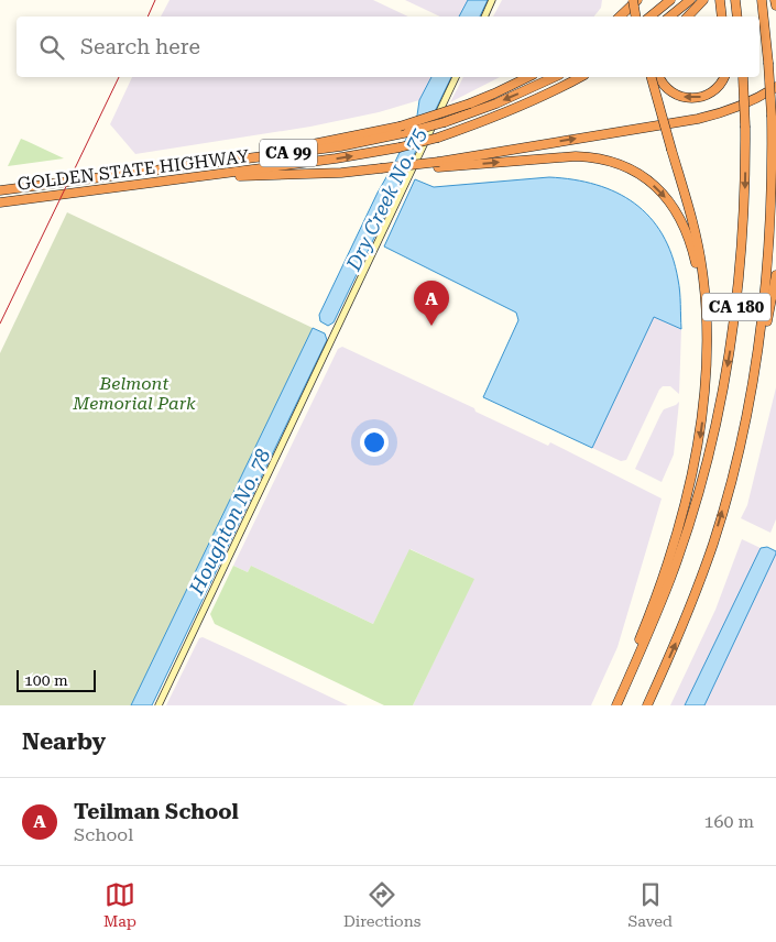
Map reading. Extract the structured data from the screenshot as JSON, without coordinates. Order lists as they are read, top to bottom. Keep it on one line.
{"streets":{"highway":["CA 99","GOLDEN STATE HIGHWAY","CA 180"]},"water":["Dry Creek No. 75","Houghton No. 78"],"parks":["Belmont Memorial Park"],"scale_bar":"100 m","page":{"search":"Search here","pins":"A","scale":"100 m","heading":"Nearby","list":[{"mark":"A","name":"Teilman School","note":"School","value":"160 m"}],"nav":["Map","Directions","Saved"]}}
